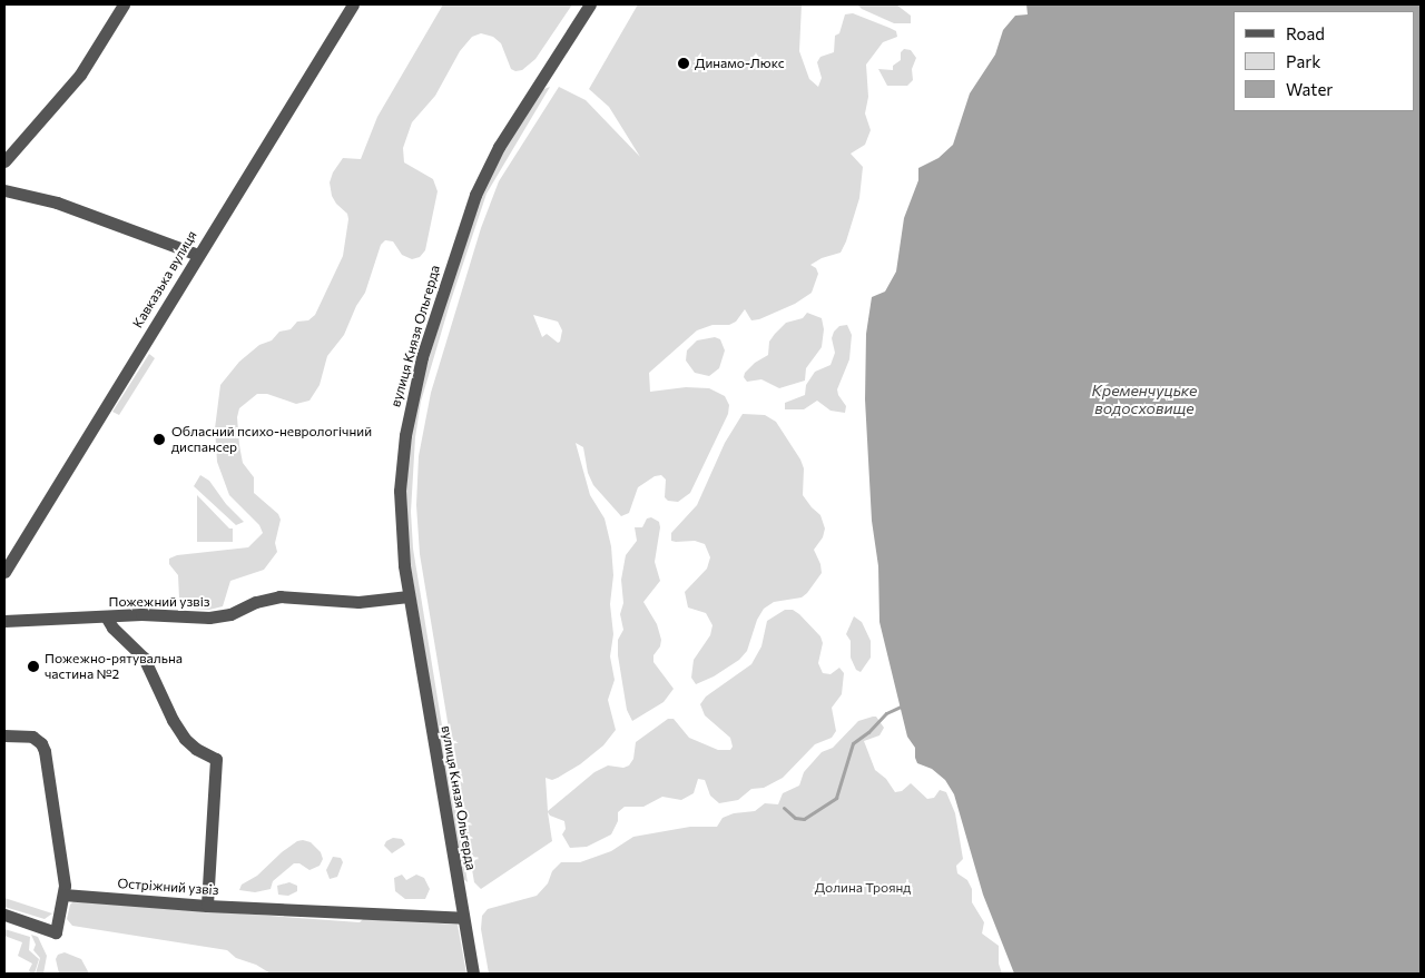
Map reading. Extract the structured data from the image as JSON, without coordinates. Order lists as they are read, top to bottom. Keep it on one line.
{"streets":{"street":["Кавказька вулиця","вулиця Князя Ольгерда","Пожежний узвіз","Остріжний узвіз"]},"crossings":[["вулиця Князя Ольгерда","Пожежний узвіз"],["вулиця Князя Ольгерда","Остріжний узвіз"]],"water":["Кременчуцьке водосховище"],"parks":["Долина Троянд"],"places":["Динамо-Люкс","Обласний психо-неврологічний диспансер","Пожежно-рятувальна частина №2"],"legend":["Road","Park","Water"]}
